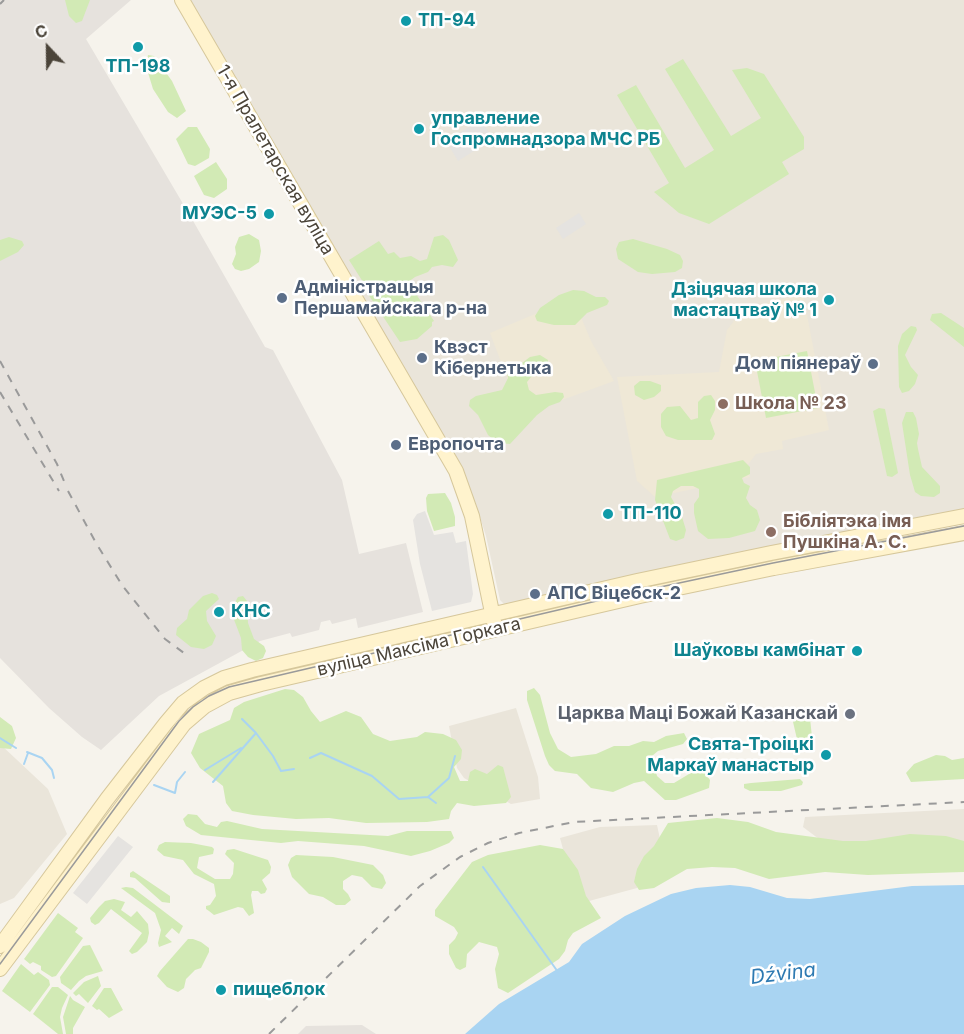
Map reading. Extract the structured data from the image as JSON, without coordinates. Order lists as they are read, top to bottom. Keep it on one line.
{"streets":{"main road":["1-я Пралетарская вуліца","вуліца Максіма Горкага"]},"crossings":[["1-я Пралетарская вуліца","вуліца Максіма Горкага"]],"water":["Dźvina"],"places":["ТП-94","ТП-198","управление Госпромнадзора МЧС РБ","МУЭС-5","Адміністрацыя Першамайскага р-на","Дзіцячая школа мастацтваў № 1","Квэст Кібернетыка","Дом піянераў","Школа № 23","Европочта","ТП-110","Бібліятэка імя Пушкіна А. С.","АПС Віцебск-2","КНС","Шаўковы камбінат","Царква Маці Божай Казанскай","Свята-Троіцкі Маркаў манастыр","пищеблок"],"north":"top"}
